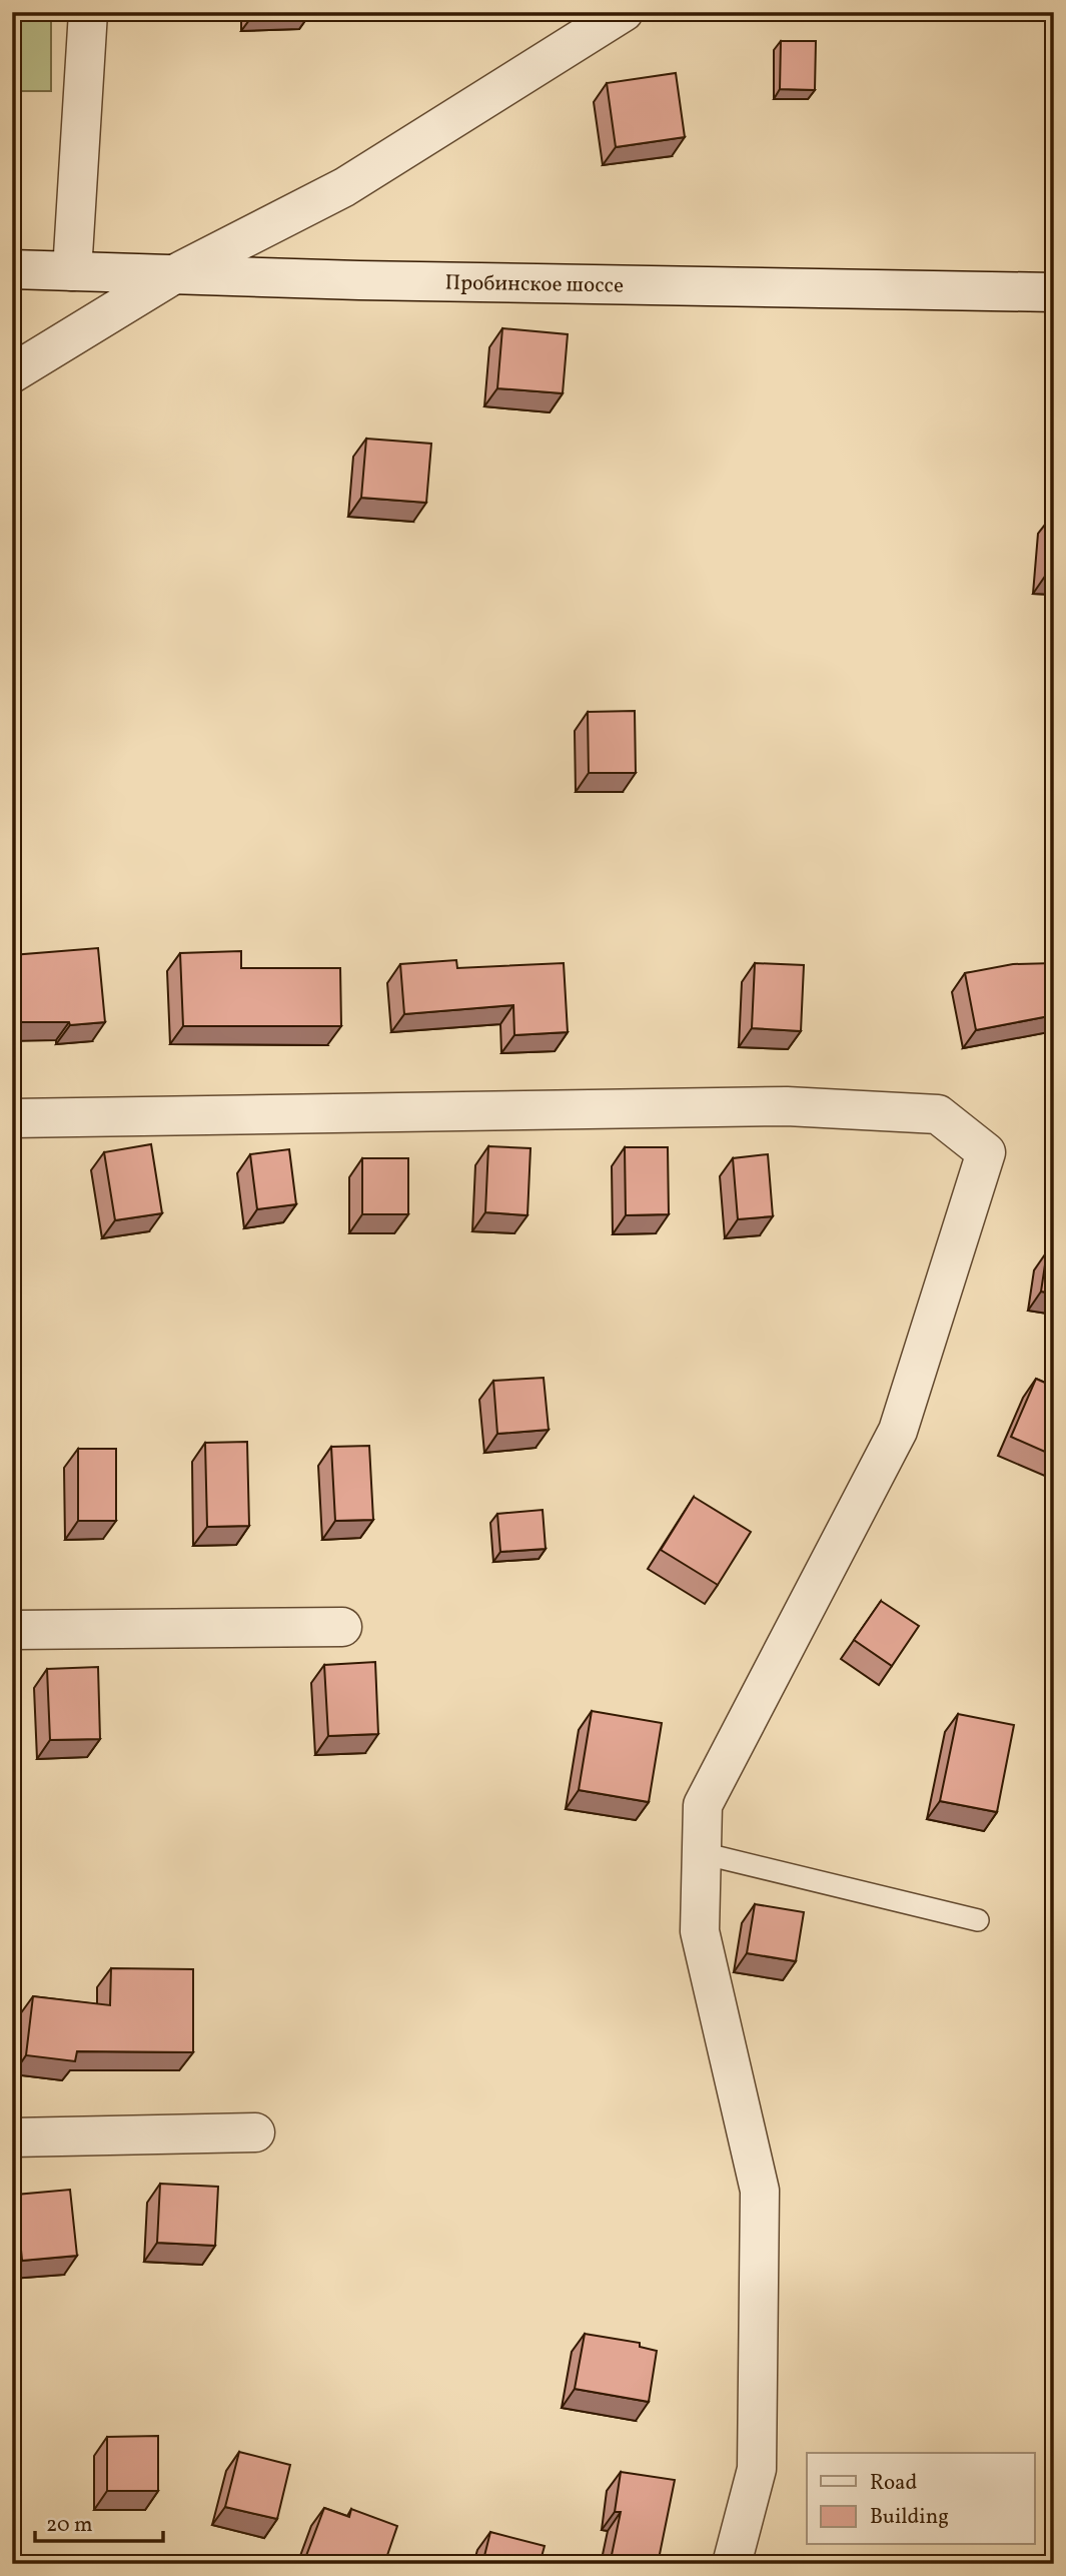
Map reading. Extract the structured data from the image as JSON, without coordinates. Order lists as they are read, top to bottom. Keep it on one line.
{"streets":{"street":["Пробинское шоссе"]},"legend":["Road","Building"],"scale_bar":"20 m"}
